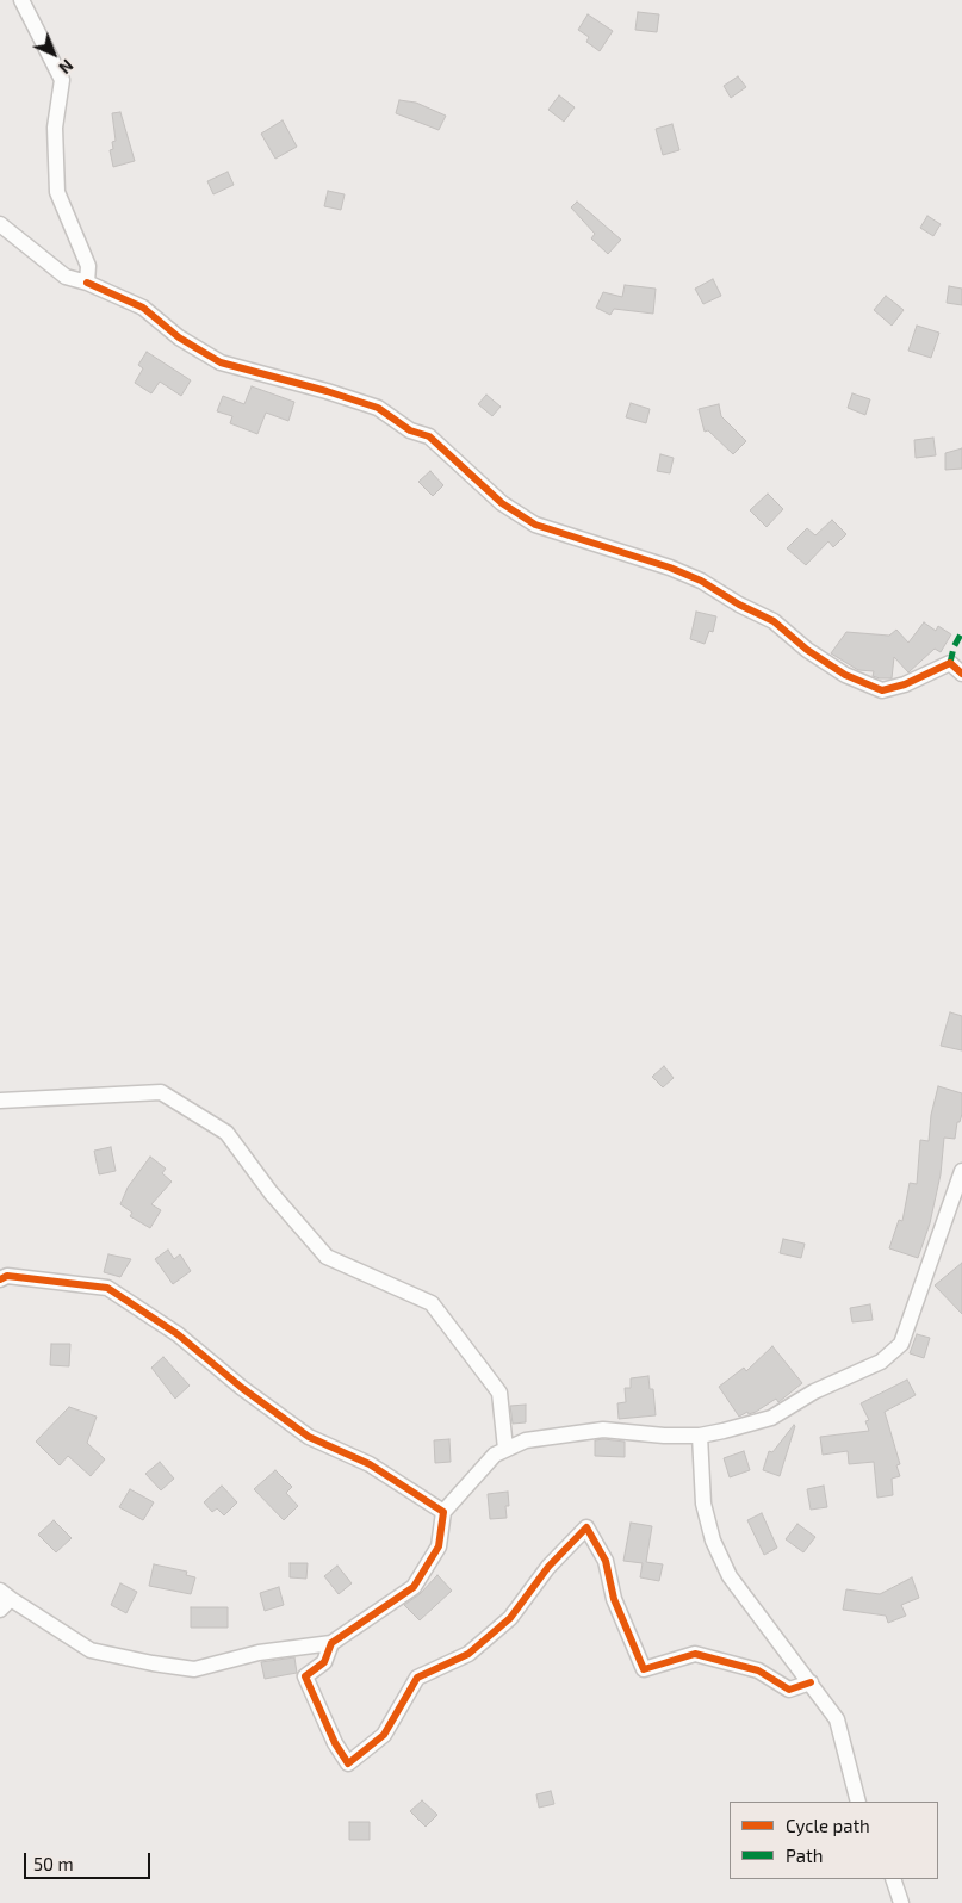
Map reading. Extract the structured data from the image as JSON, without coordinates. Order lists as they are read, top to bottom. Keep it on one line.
{"legend":["Cycle path","Path"],"scale_bar":"50 m","north":"bottom right"}
